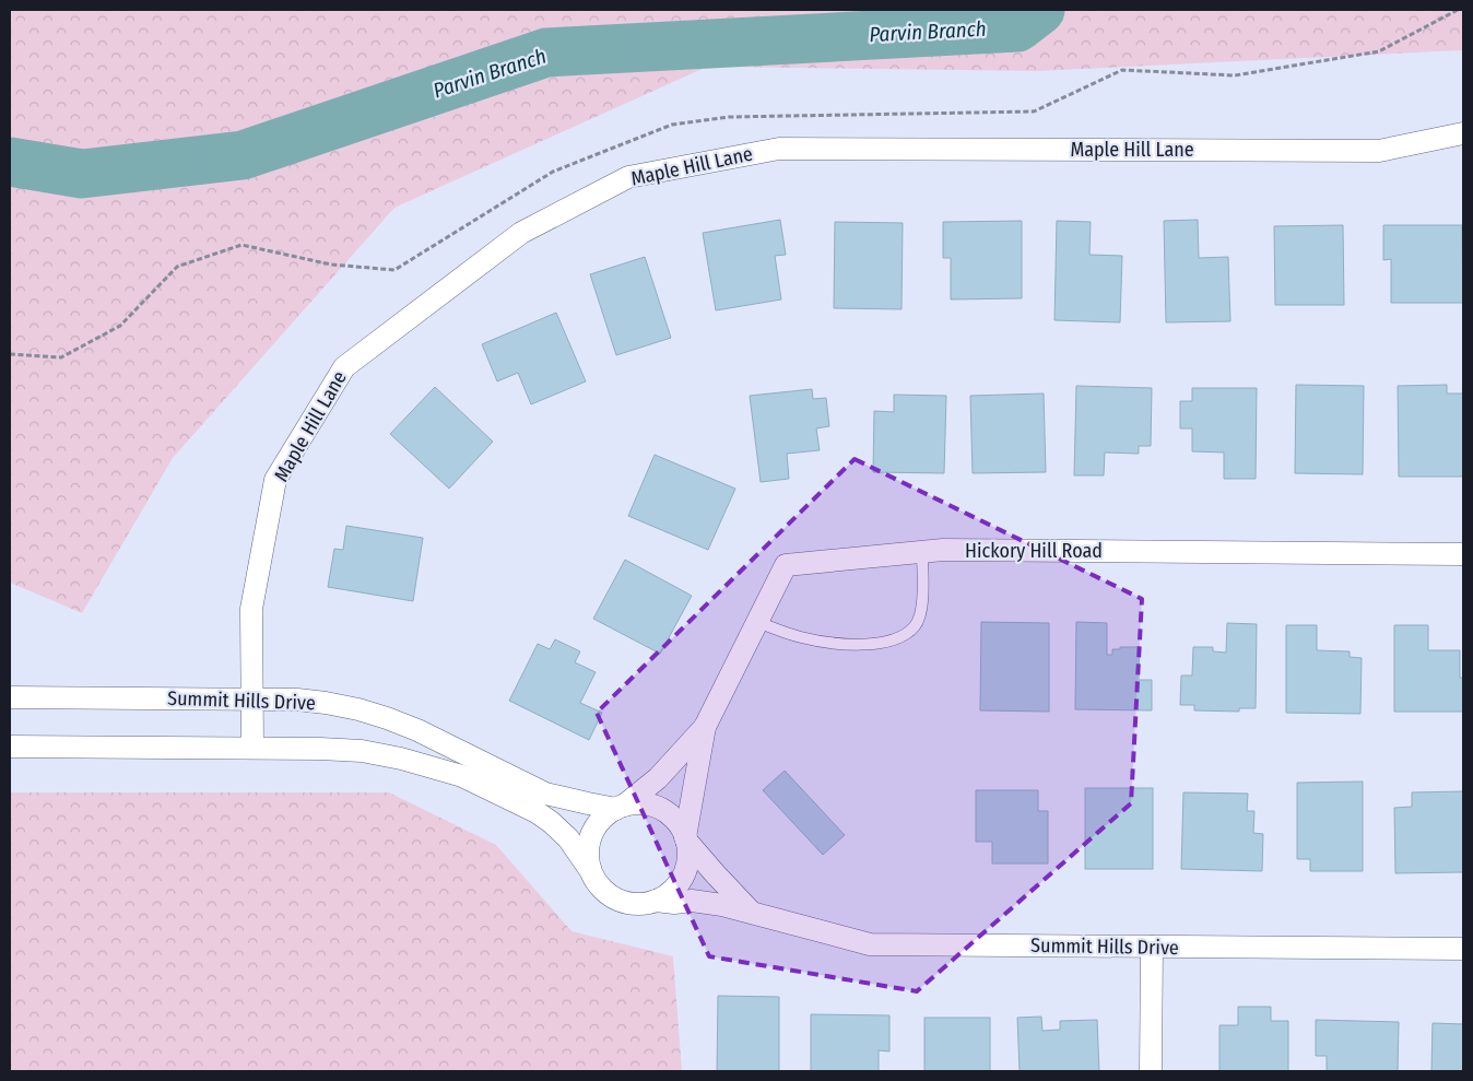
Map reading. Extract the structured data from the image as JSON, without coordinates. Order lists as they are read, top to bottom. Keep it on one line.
{"streets":{"street":["Maple Hill Lane","Hickory Hill Road","Summit Hills Drive"]},"crossings":[["Maple Hill Lane","Summit Hills Drive"],["Hickory Hill Road","Summit Hills Drive"]],"water":["Parvin Branch"]}
